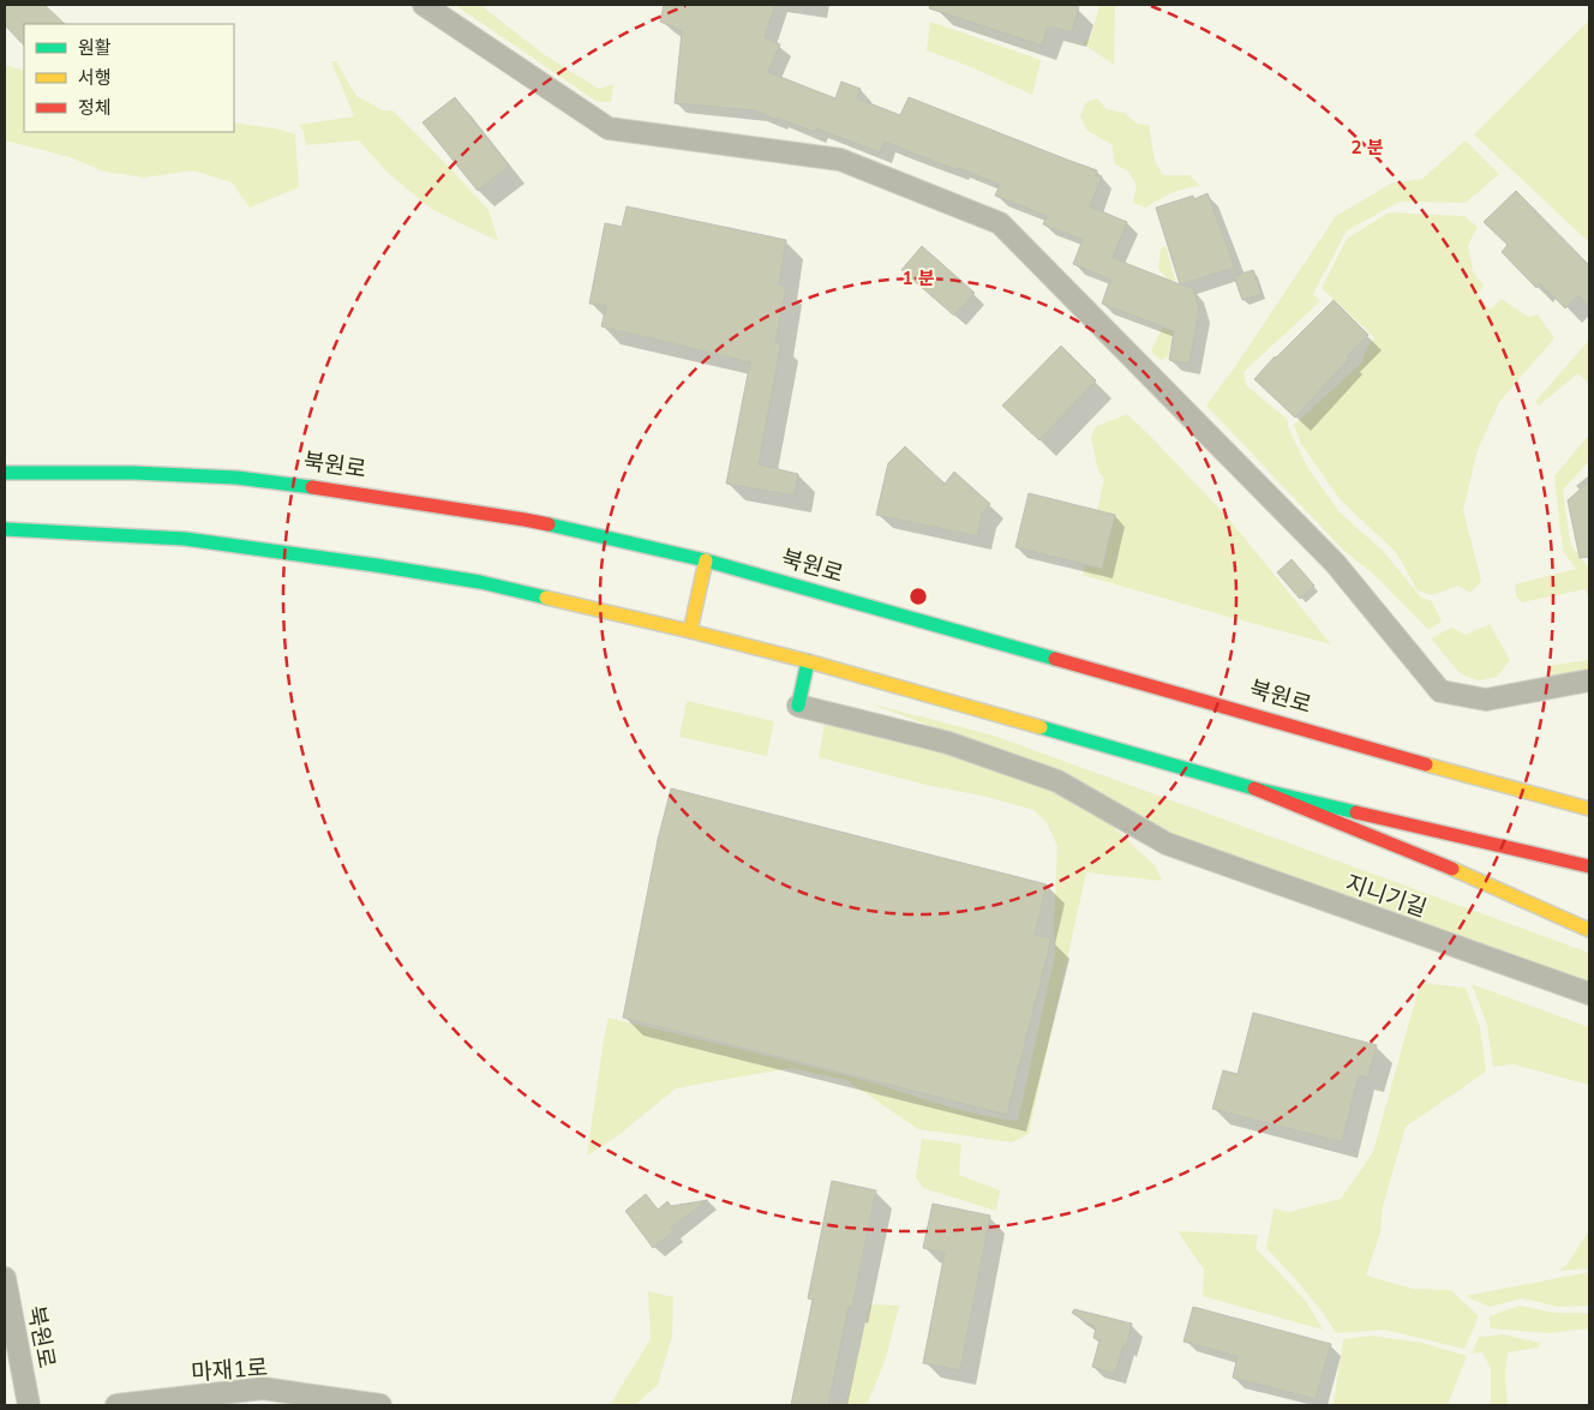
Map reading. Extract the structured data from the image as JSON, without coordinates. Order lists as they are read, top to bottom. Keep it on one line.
{"streets":{"main road":["북원로"],"street":["지니기길","마재1로"]},"legend":["원활","서행","정체"],"rings":["2 분","1 분"]}
